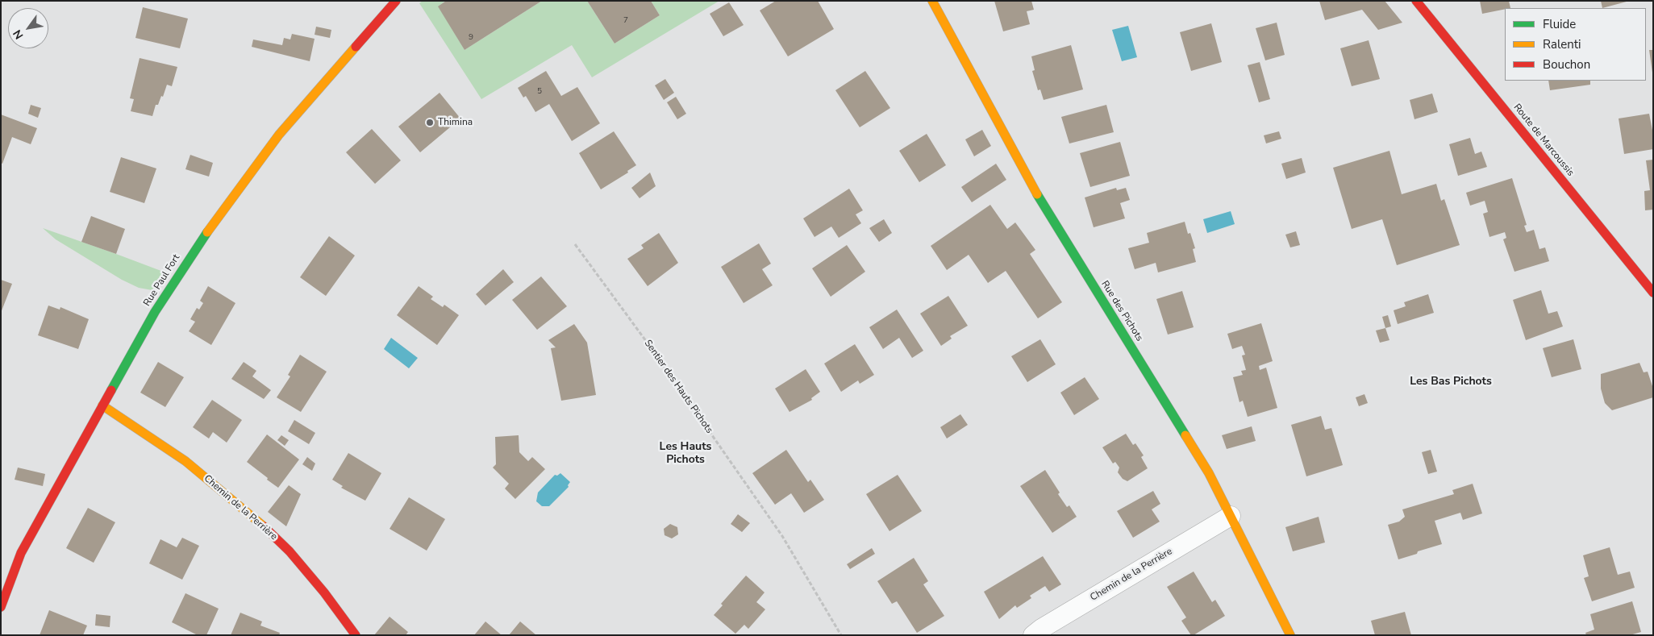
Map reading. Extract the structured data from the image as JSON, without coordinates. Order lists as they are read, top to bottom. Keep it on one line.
{"streets":{"street":["Route de Marcoussis","Rue Paul Fort","Rue des Pichots","Chemin de la Perrière"],"path":["Sentier des Hauts Pichots"]},"crossings":[["Rue Paul Fort","Chemin de la Perrière"],["Rue des Pichots","Chemin de la Perrière"]],"districts":["Les Bas Pichots","Les Hauts Pichots"],"places":["Thimina"],"house_numbers":["7","9","5"],"legend":["Fluide","Ralenti","Bouchon"],"north":"bottom left"}
